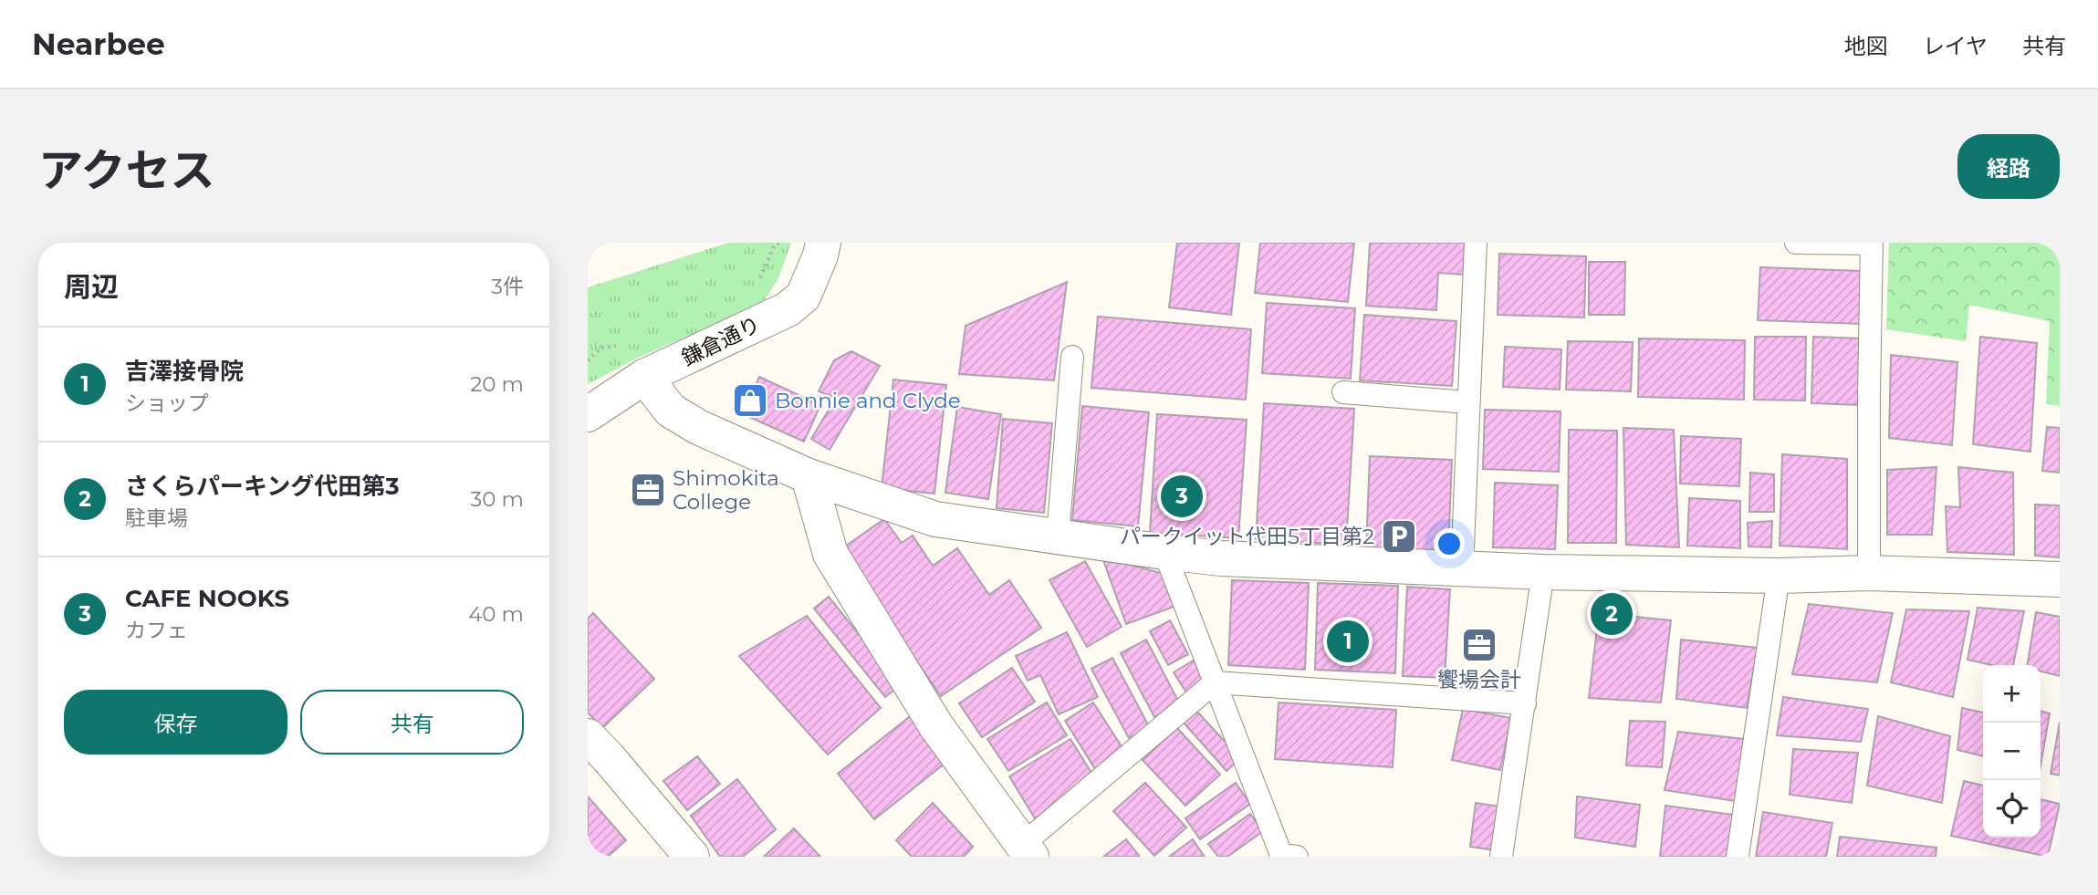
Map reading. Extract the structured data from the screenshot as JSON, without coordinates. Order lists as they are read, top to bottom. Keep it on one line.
{"streets":{"street":["鎌倉通り"]},"places":{"shop":["Bonnie and Clyde"],"office":["Shimokita College","饗場会計"],"parking":["パークイット代田5丁目第2"]},"page":{"header":"Nearbee","nav":["地図","レイヤ","共有"],"title":"アクセス","buttons":["経路",["保存","共有"]],"heading":["周辺","3件"],"list":[{"mark":"1","name":"吉澤接骨院","note":"ショップ","value":"20 m"},{"mark":"2","name":"さくらパーキング代田第3","note":"駐車場","value":"30 m"},{"mark":"3","name":"CAFE NOOKS","note":"カフェ","value":"40 m"}],"pins":["3","2","1"],"map_buttons":["+","−"]}}
